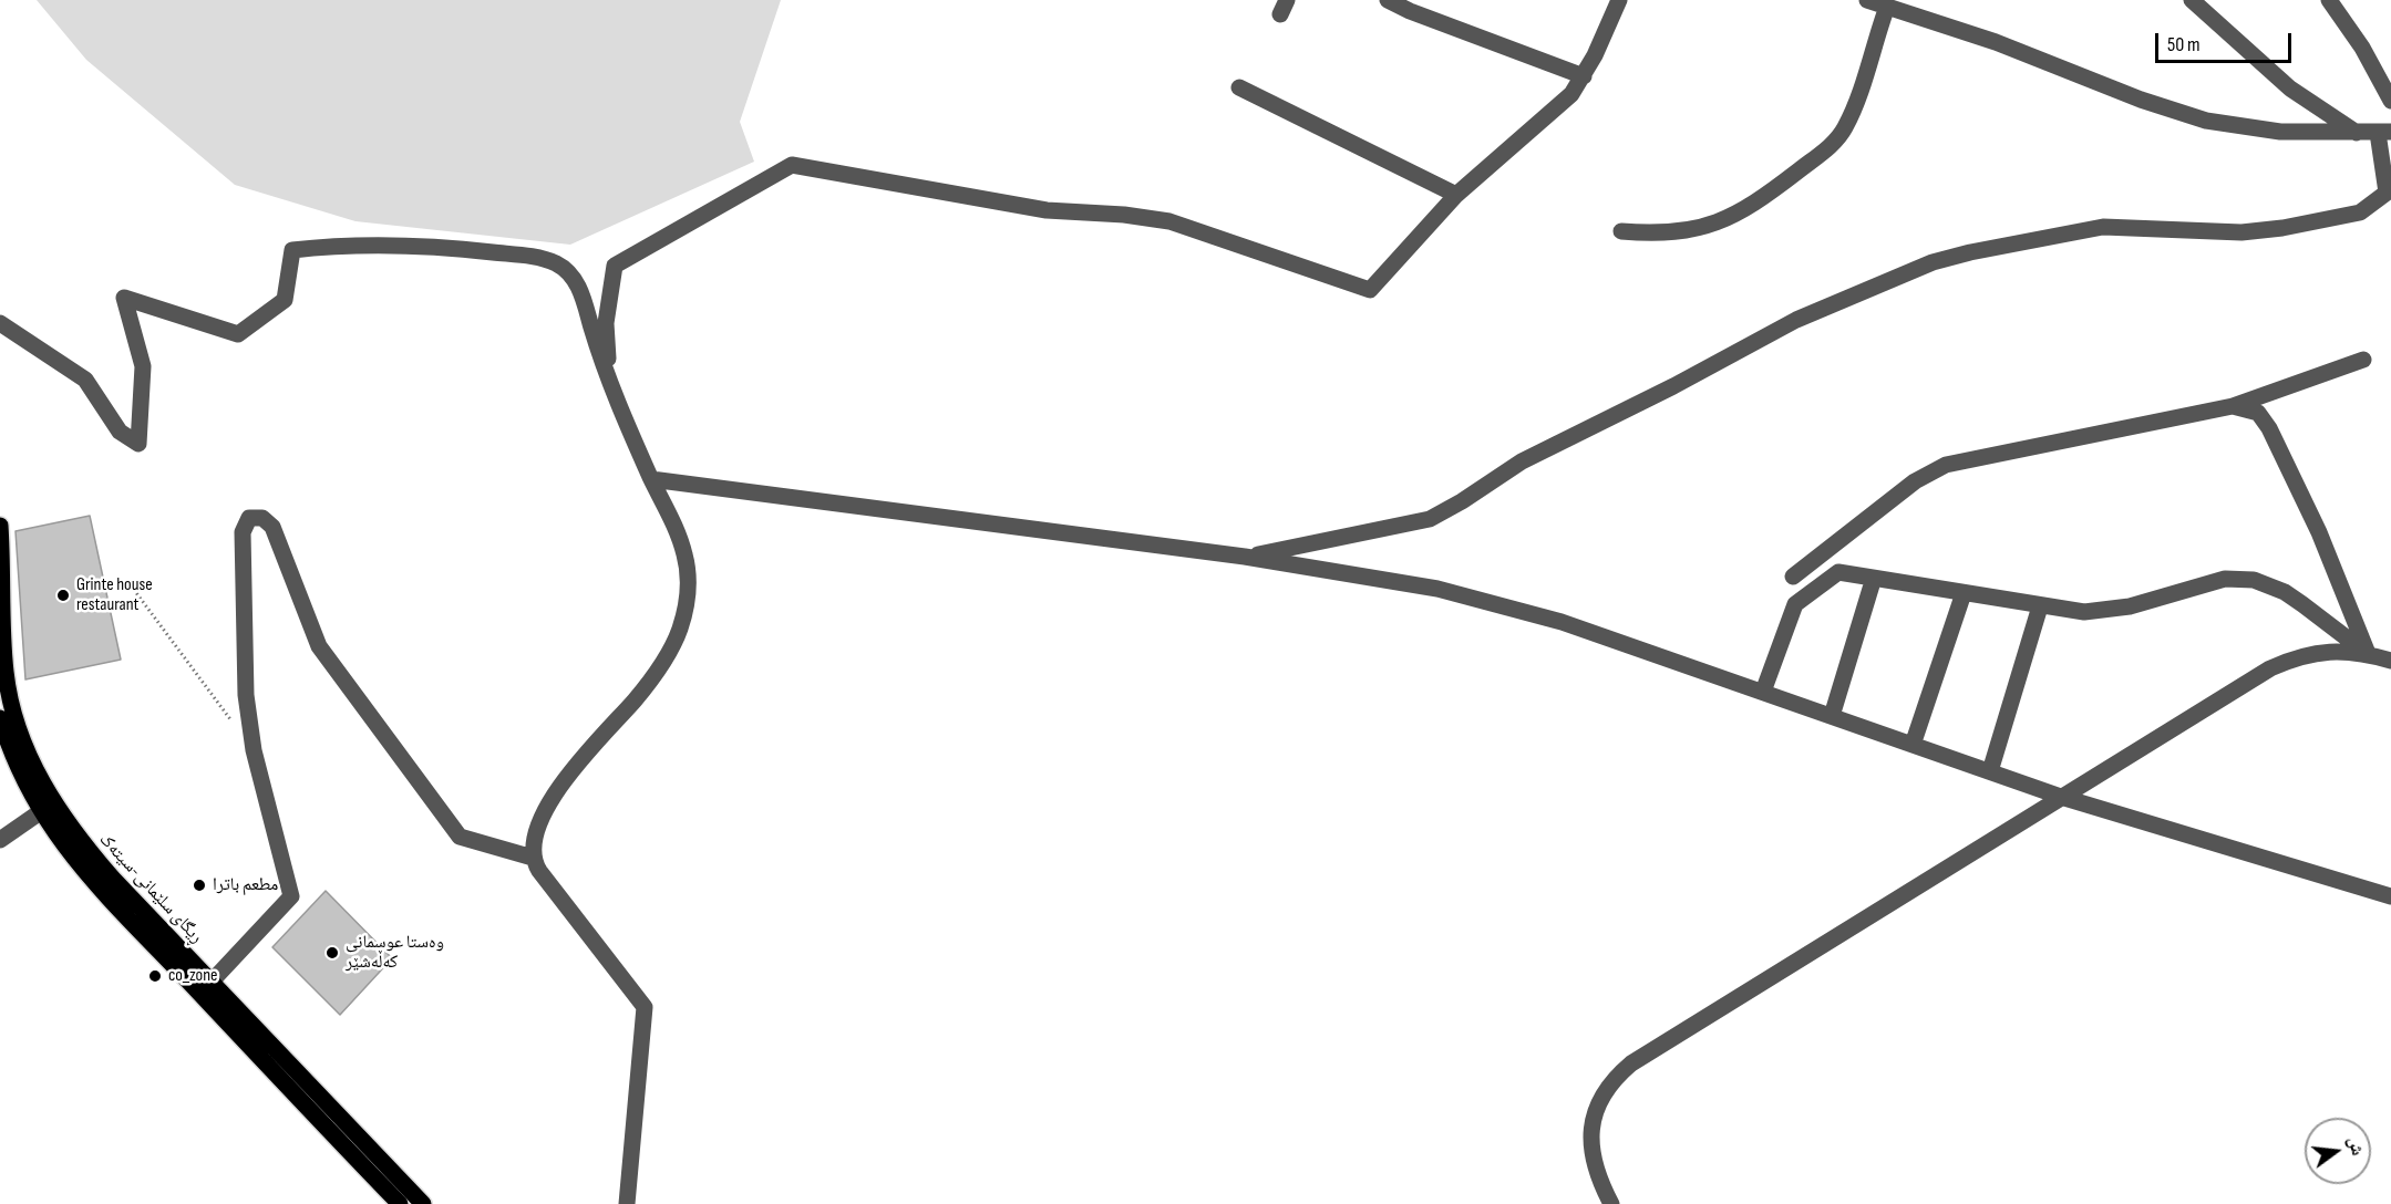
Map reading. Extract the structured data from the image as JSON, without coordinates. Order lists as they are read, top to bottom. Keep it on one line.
{"streets":{"main road":["ڕیگای سلێمانی-سیتەک"]},"places":["Grinte house restaurant","مطعم باترا","وەستا عوسمانی کەڵەشێر","co_zone"],"scale_bar":"50 m","north":"right"}
